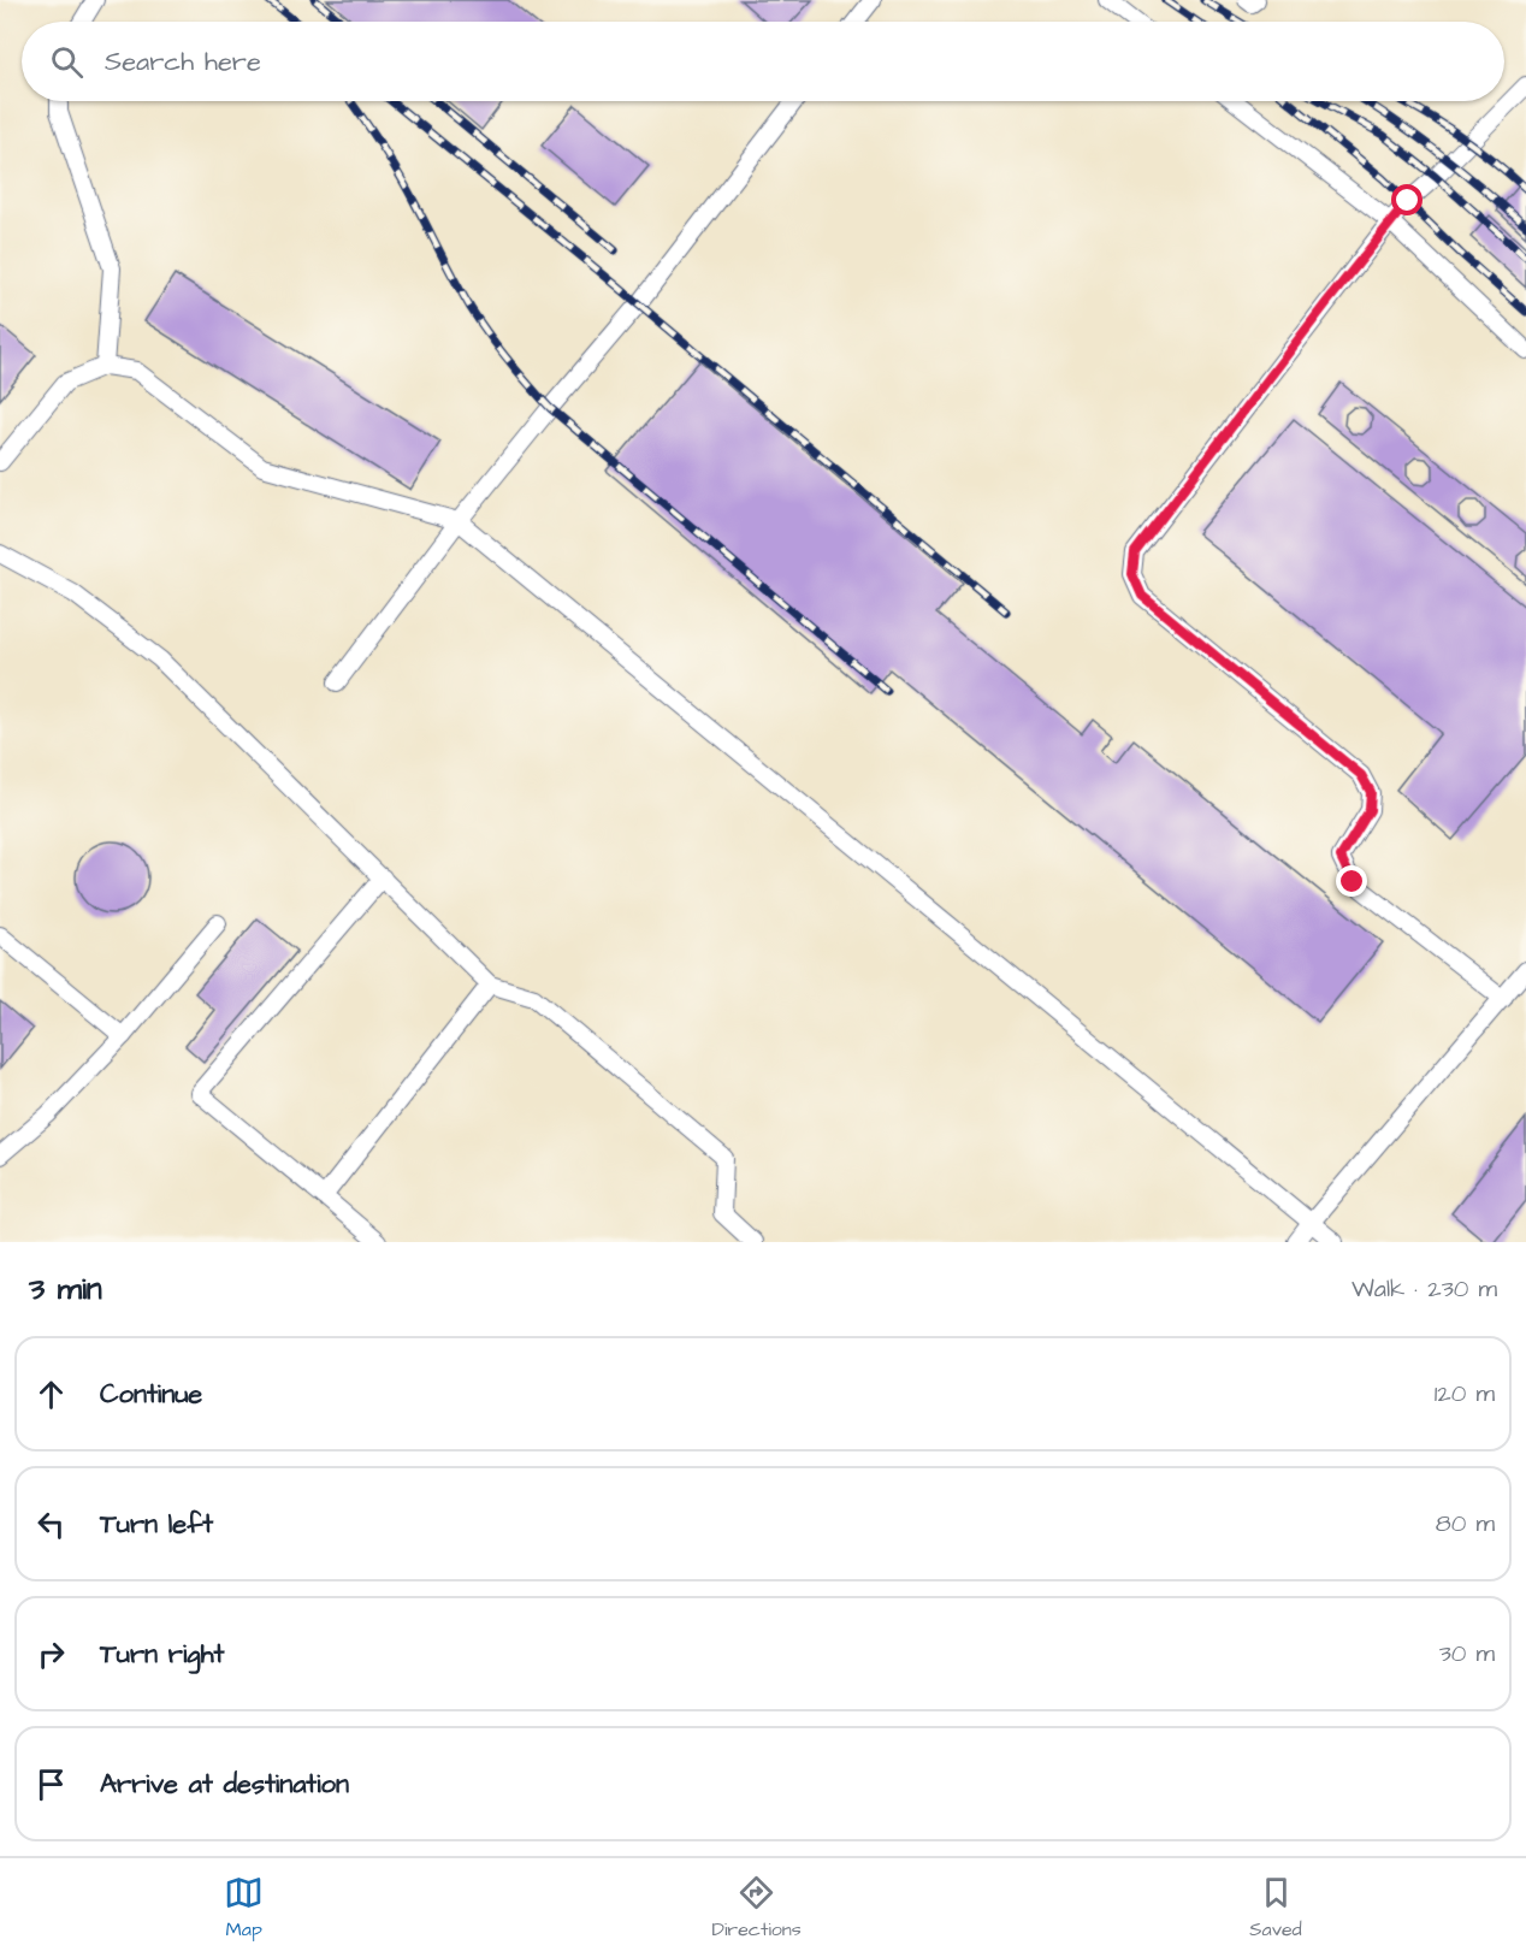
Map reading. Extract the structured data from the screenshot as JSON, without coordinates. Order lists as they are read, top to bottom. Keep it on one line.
{"page":{"search":"Search here","heading":["3 min","Walk · 230 m"],"list":[["Continue","120 m"],["Turn left","80 m"],["Turn right","30 m"],"Arrive at destination"],"nav":["Map","Directions","Saved"]}}
